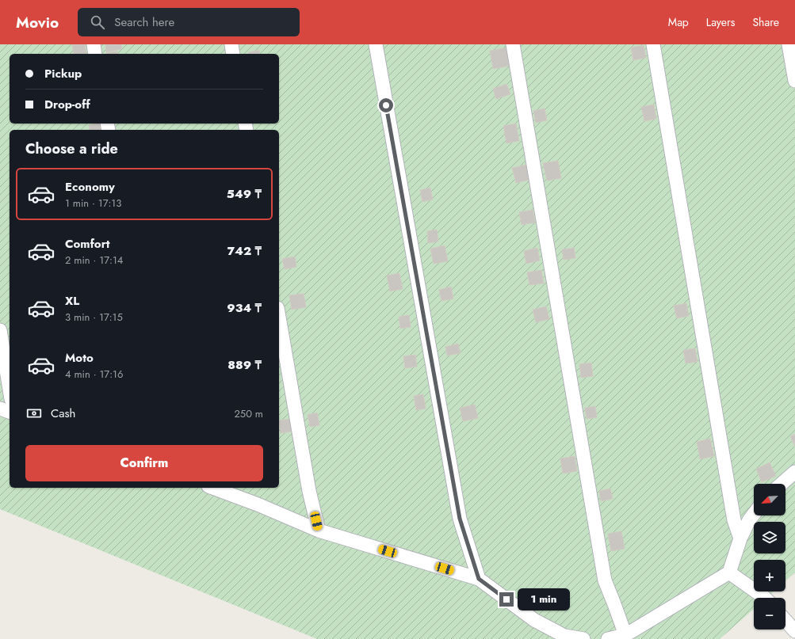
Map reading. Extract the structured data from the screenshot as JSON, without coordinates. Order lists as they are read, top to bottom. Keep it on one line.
{"north":"bottom left","page":{"header":"Movio","search":"Search here","nav":["Map","Layers","Share"],"banner":["Pickup","Drop-off"],"heading":"Choose a ride","list":[{"name":"Economy","note":"1 min · 17:13","value":"549 ₸"},{"name":"Comfort","note":"2 min · 17:14","value":"742 ₸"},{"name":"XL","note":"3 min · 17:15","value":"934 ₸"},{"name":"Moto","note":"4 min · 17:16","value":"889 ₸"}],"pay":["Cash","250 m"],"buttons":"Confirm","map_buttons":["+","−"],"bubble":"1 min"}}
